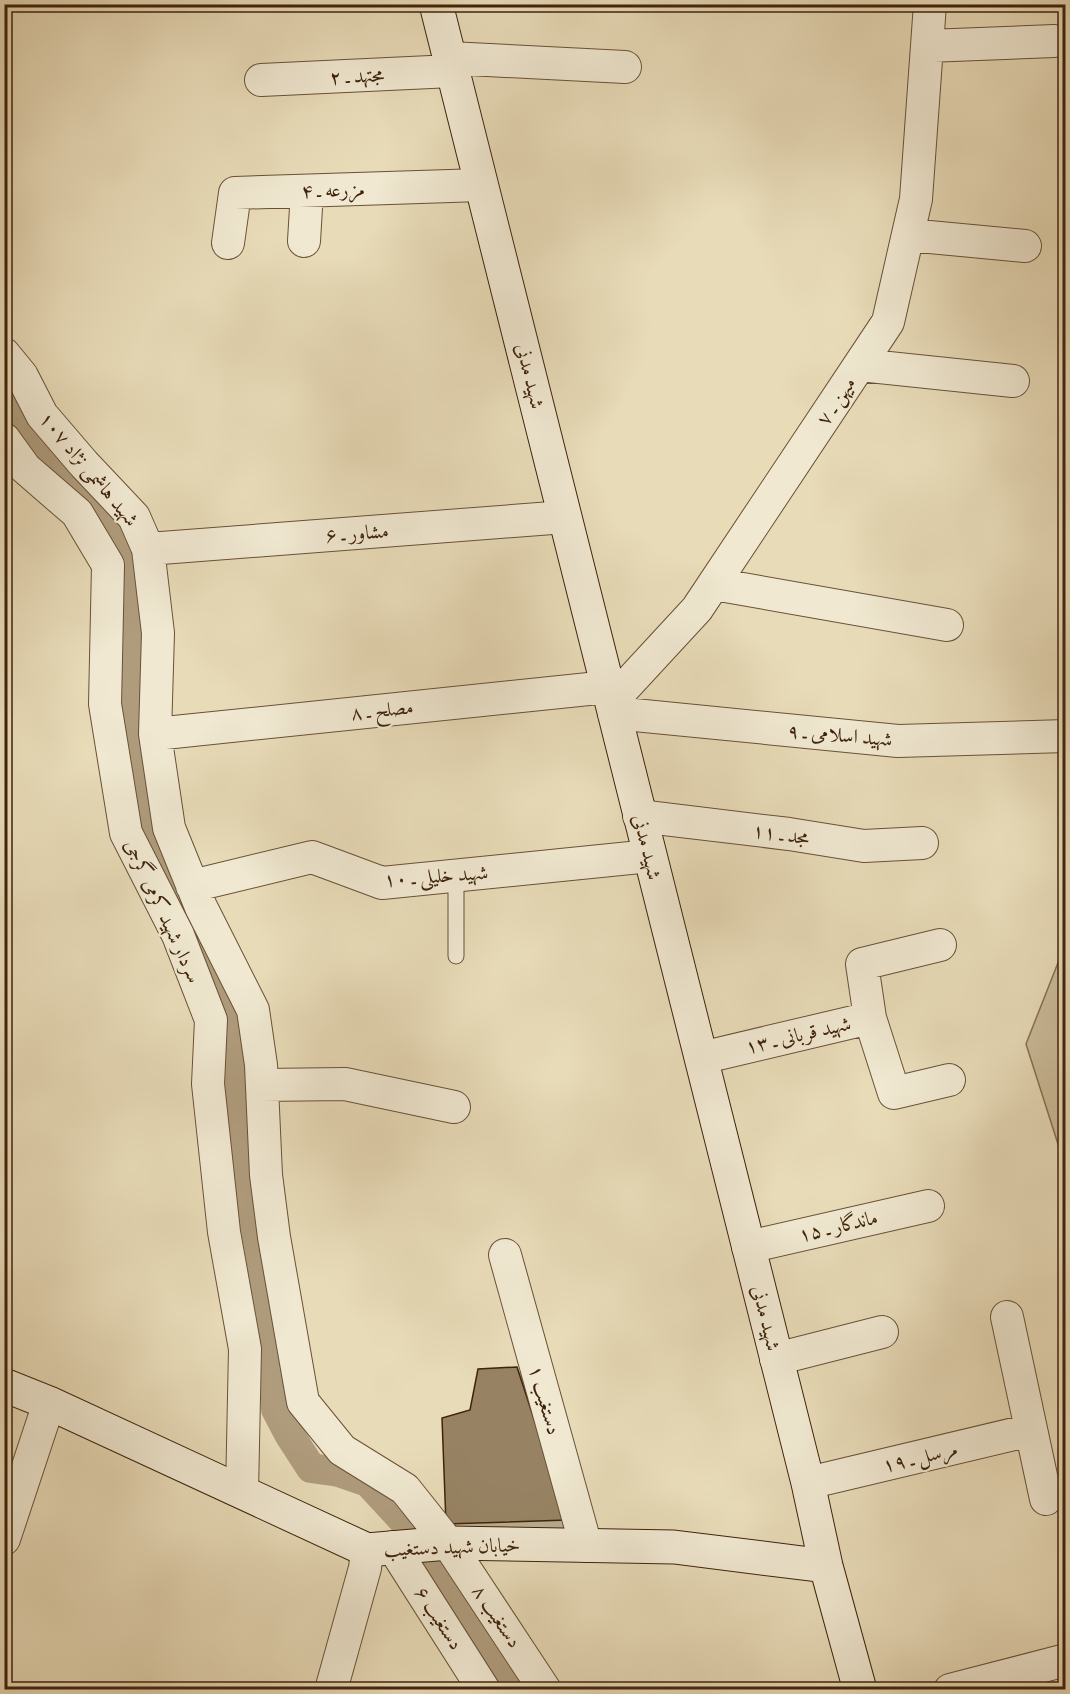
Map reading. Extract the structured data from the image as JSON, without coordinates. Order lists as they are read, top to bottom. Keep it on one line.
{"streets":{"street":["مجتهد ـ ۲","مزرعه ـ ۴","شهید مدنی","میهن ـ ۷","شهید هاشمی نژاد ۱۰۷","مشاور ـ ۶","مصلح ـ ۸","شهید اسلامی ـ ۹","مجد ـ ۱۱","شهید خلیلی ـ ۱۰","سردار شهید کرمی گرجی","شهید قربانی ـ ۱۳","ماندگار ـ ۱۵","دستغیب ۱","مرسل ـ ۱۹","خیابان شهید دستغیب","دستغیب ۸","دستغیب ۶"]},"crossings":[["مجتهد ـ ۲","شهید مدنی"],["مزرعه ـ ۴","شهید مدنی"],["شهید مدنی","میهن ـ ۷"],["شهید مدنی","مشاور ـ ۶"],["شهید مدنی","مصلح ـ ۸"],["شهید مدنی","شهید اسلامی ـ ۹"],["شهید مدنی","مجد ـ ۱۱"],["شهید مدنی","شهید خلیلی ـ ۱۰"],["شهید مدنی","شهید قربانی ـ ۱۳"],["شهید مدنی","ماندگار ـ ۱۵"],["شهید مدنی","مرسل ـ ۱۹"],["شهید مدنی","خیابان شهید دستغیب"],["میهن ـ ۷","مصلح ـ ۸"],["میهن ـ ۷","شهید اسلامی ـ ۹"],["شهید هاشمی نژاد ۱۰۷","مشاور ـ ۶"],["شهید هاشمی نژاد ۱۰۷","مصلح ـ ۸"],["شهید هاشمی نژاد ۱۰۷","شهید خلیلی ـ ۱۰"],["شهید هاشمی نژاد ۱۰۷","دستغیب ۸"],["مصلح ـ ۸","شهید اسلامی ـ ۹"],["سردار شهید کرمی گرجی","خیابان شهید دستغیب"],["دستغیب ۱","خیابان شهید دستغیب"],["خیابان شهید دستغیب","دستغیب ۸"],["خیابان شهید دستغیب","دستغیب ۶"]]}
